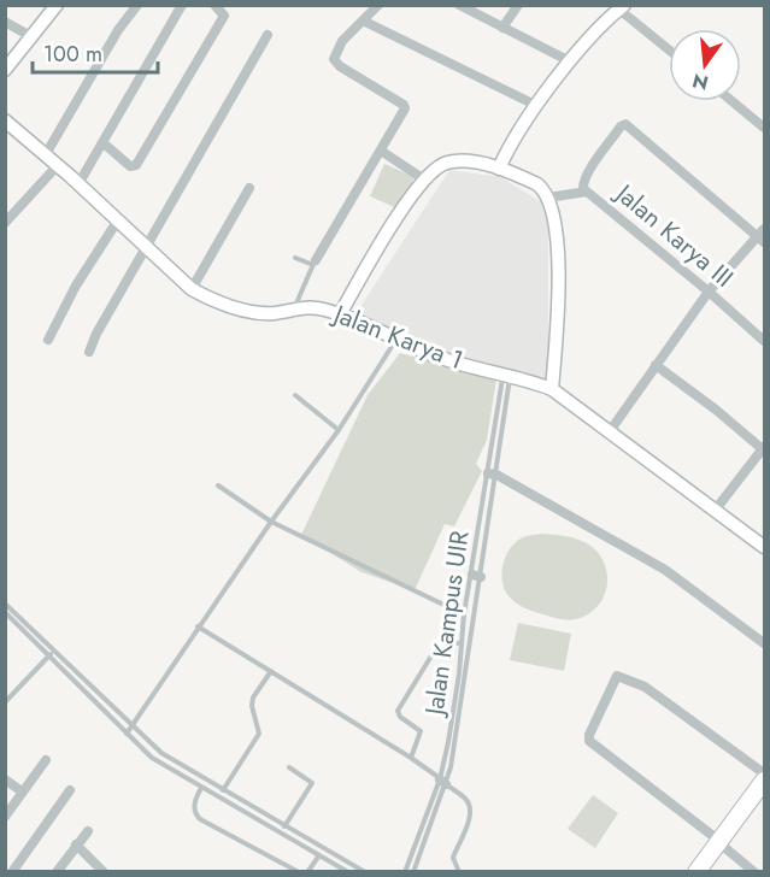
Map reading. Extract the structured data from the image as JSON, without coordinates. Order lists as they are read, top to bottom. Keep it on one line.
{"streets":{"street":["Jalan Karya III","Jalan Karya 1"],"lane":["Jalan Kampus UIR"]},"crossings":[["Jalan Karya 1","Jalan Kampus UIR"]],"scale_bar":"100 m","north":"bottom"}
